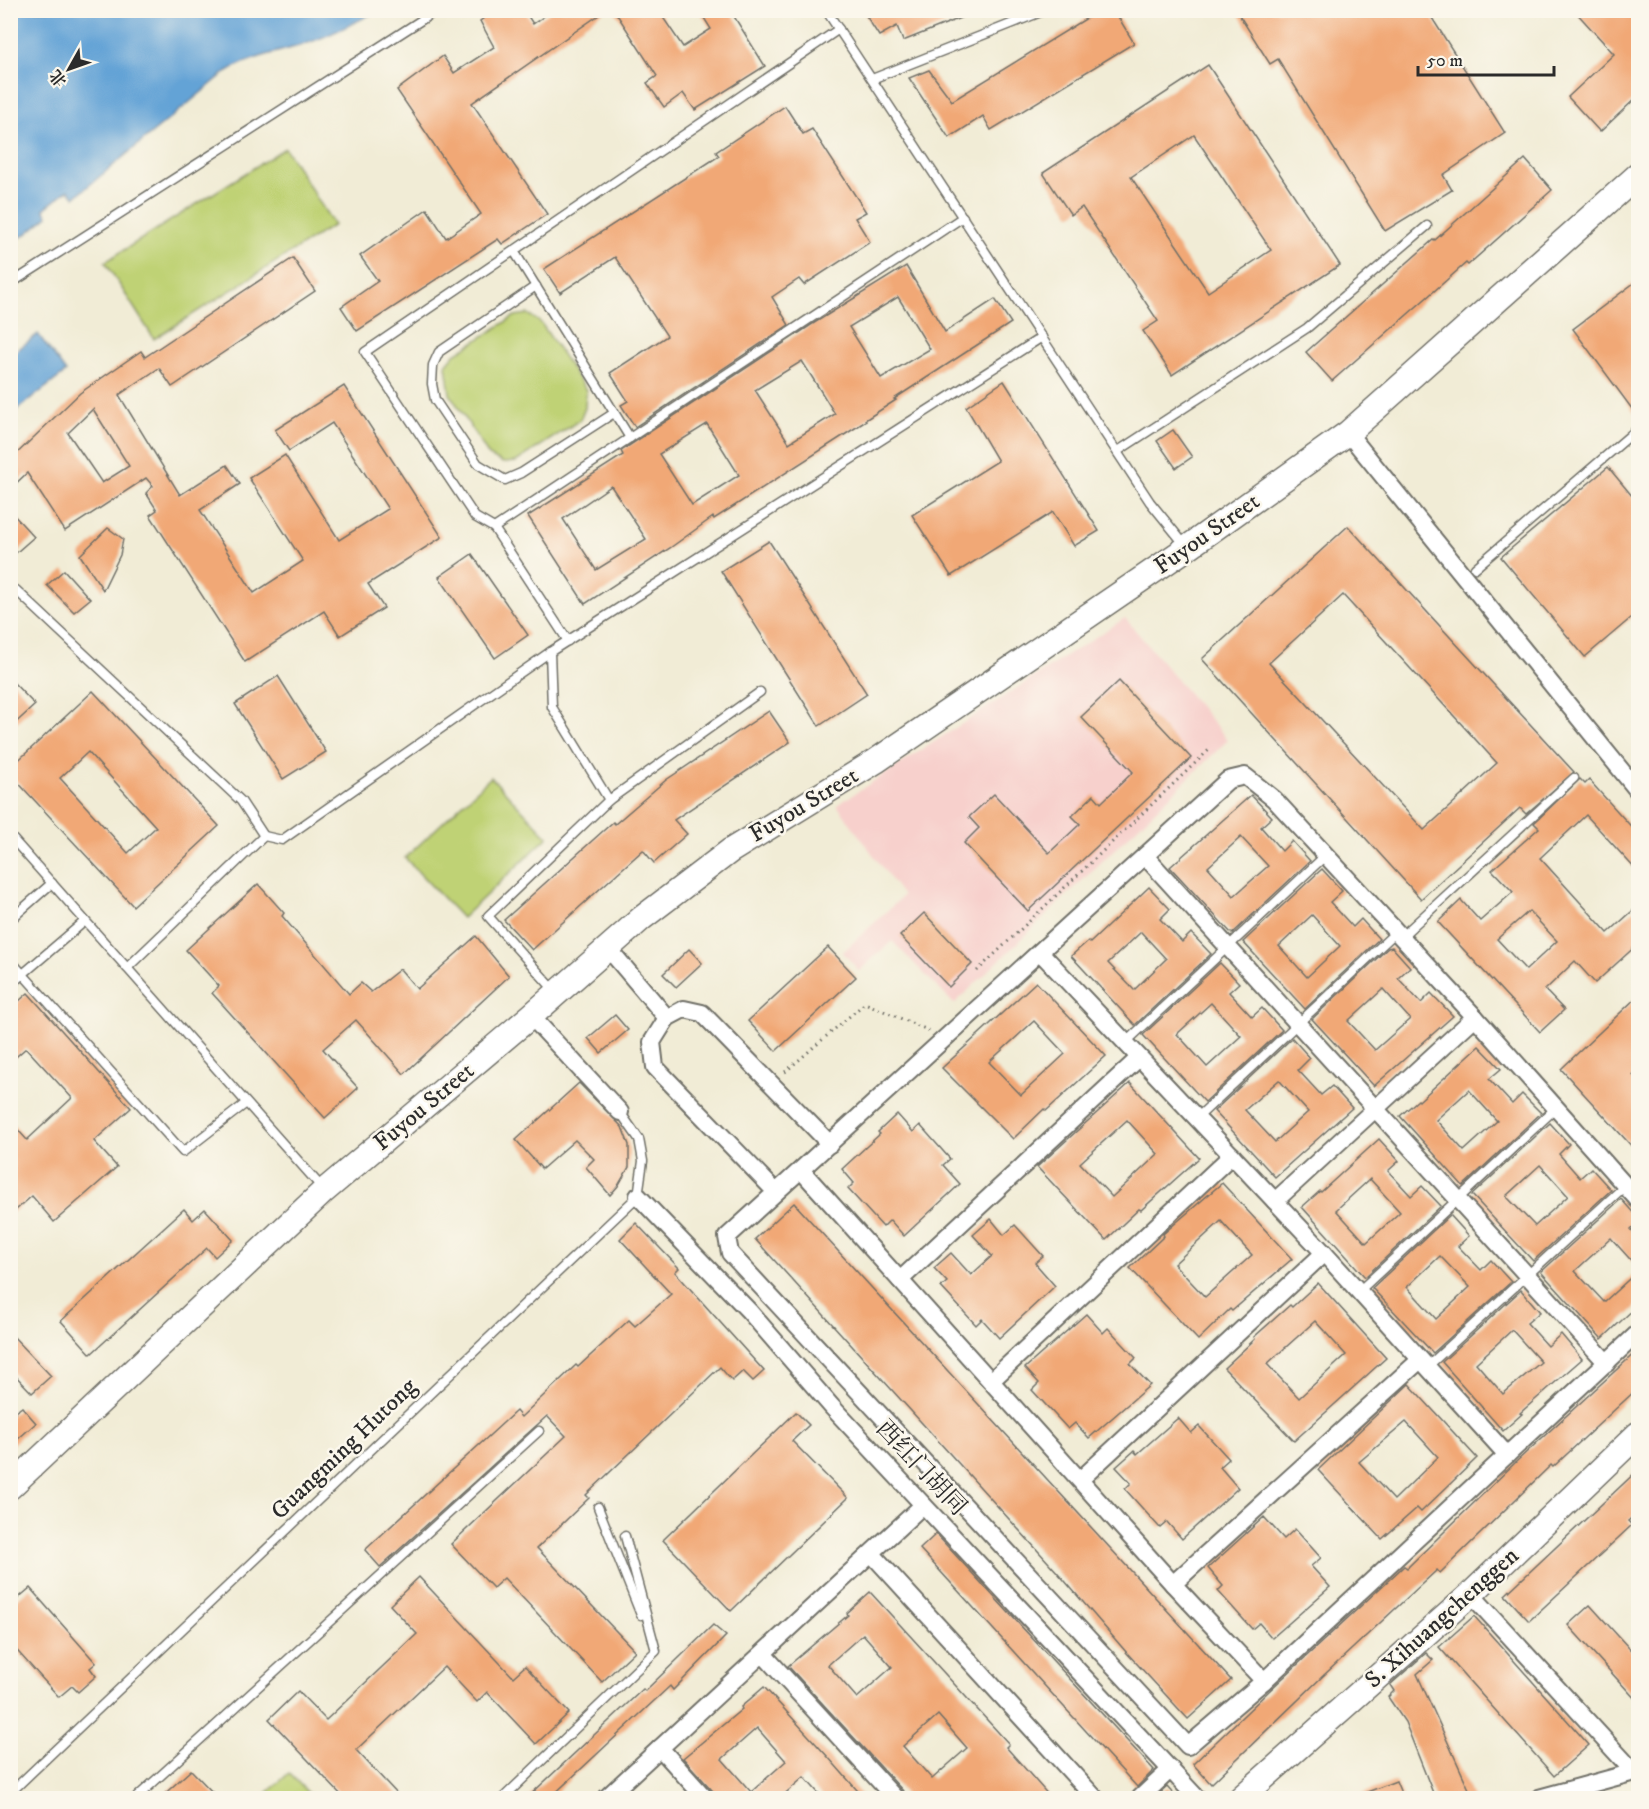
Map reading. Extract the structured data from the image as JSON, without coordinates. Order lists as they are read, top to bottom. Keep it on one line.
{"streets":{"main road":["Fuyou Street","S. Xihuangchenggen"],"street":["西红门胡同"],"lane":["Guangming Hutong"]},"crossings":[["Guangming Hutong","西红门胡同"]],"scale_bar":"50 m","north":"bottom left"}
